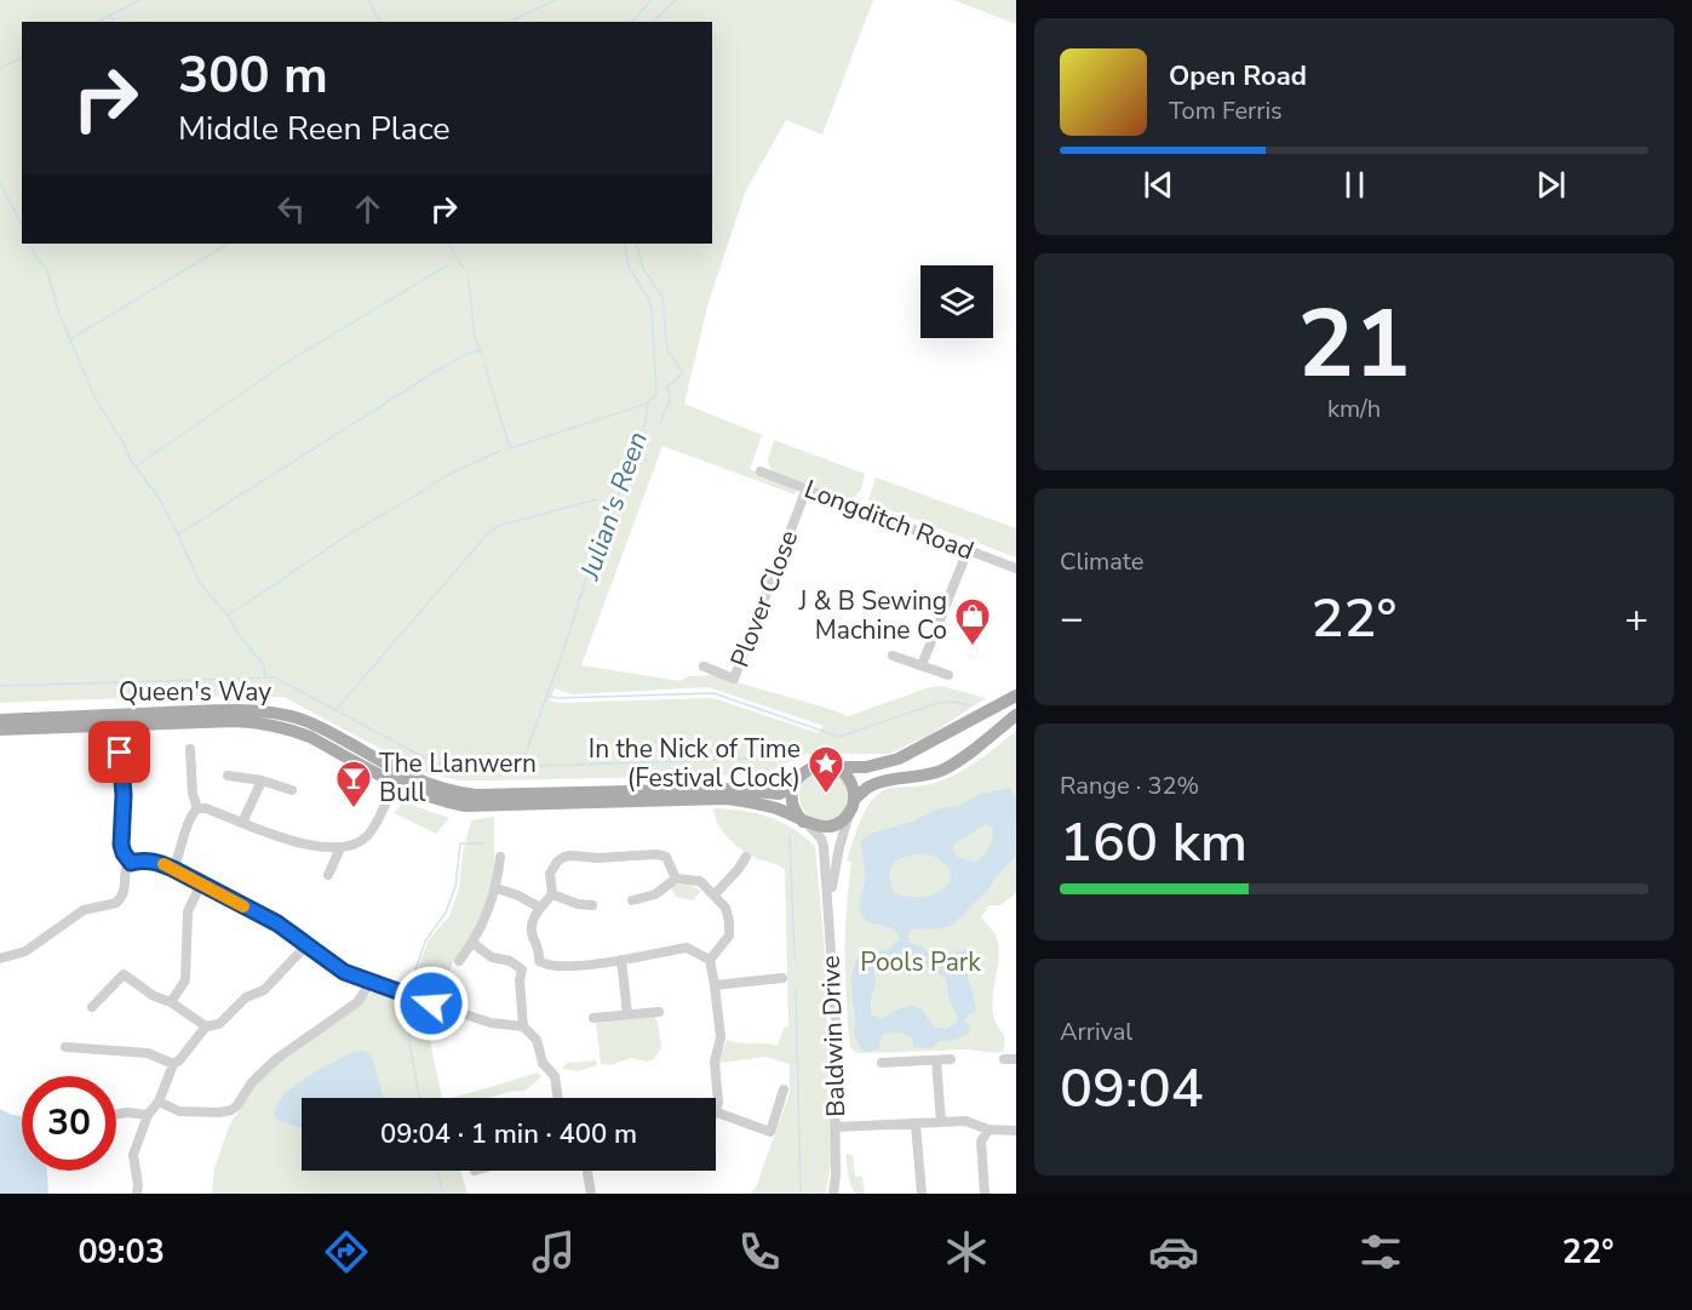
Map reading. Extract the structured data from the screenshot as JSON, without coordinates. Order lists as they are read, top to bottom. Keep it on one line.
{"streets":{"main road":["Queen's Way"],"street":["Longditch Road","Plover Close","Baldwin Drive"]},"crossings":[["Longditch Road","Plover Close"]],"water":["Julian's Reen"],"parks":["Pools Park"],"places":{"shop":["J & B Sewing Machine Co"],"place":["In the Nick of Time (Festival Clock)"],"bar":["The Llanwern Bull"]},"page":{"turn":["300 m","Middle Reen Place"],"song":["Open Road","Tom Ferris"],"tile":[["21","km/h"],"Climate",["Range · 32%","160 km"],["Arrival","09:04"]],"heat":["−","22°","+"],"limit":"30","trip":"09:04 · 1 min · 400 m","tabs":["09:03","22°"]}}
